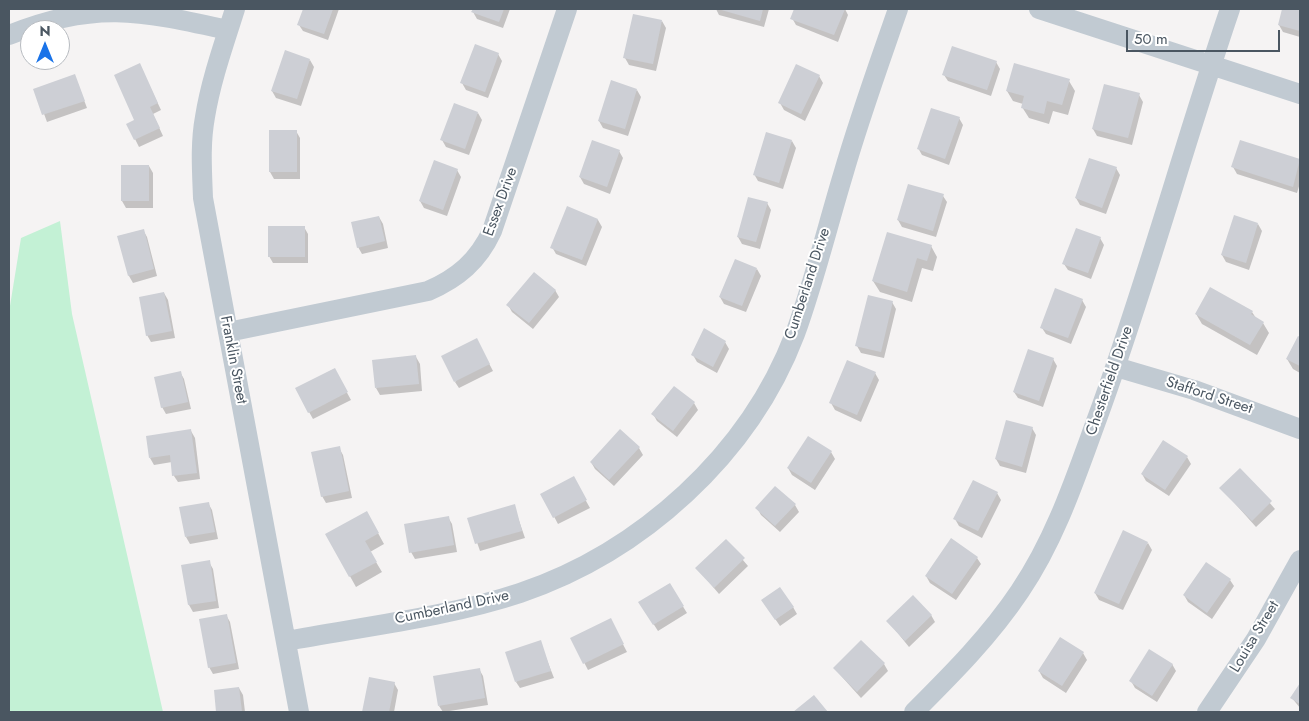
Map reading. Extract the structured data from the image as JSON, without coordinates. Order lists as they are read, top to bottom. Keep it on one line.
{"streets":{"street":["Essex Drive","Cumberland Drive","Franklin Street","Chesterfield Drive","Stafford Street","Louisa Street"]},"crossings":[["Essex Drive","Franklin Street"],["Cumberland Drive","Franklin Street"],["Chesterfield Drive","Stafford Street"]],"scale_bar":"50 m","north":"top"}
